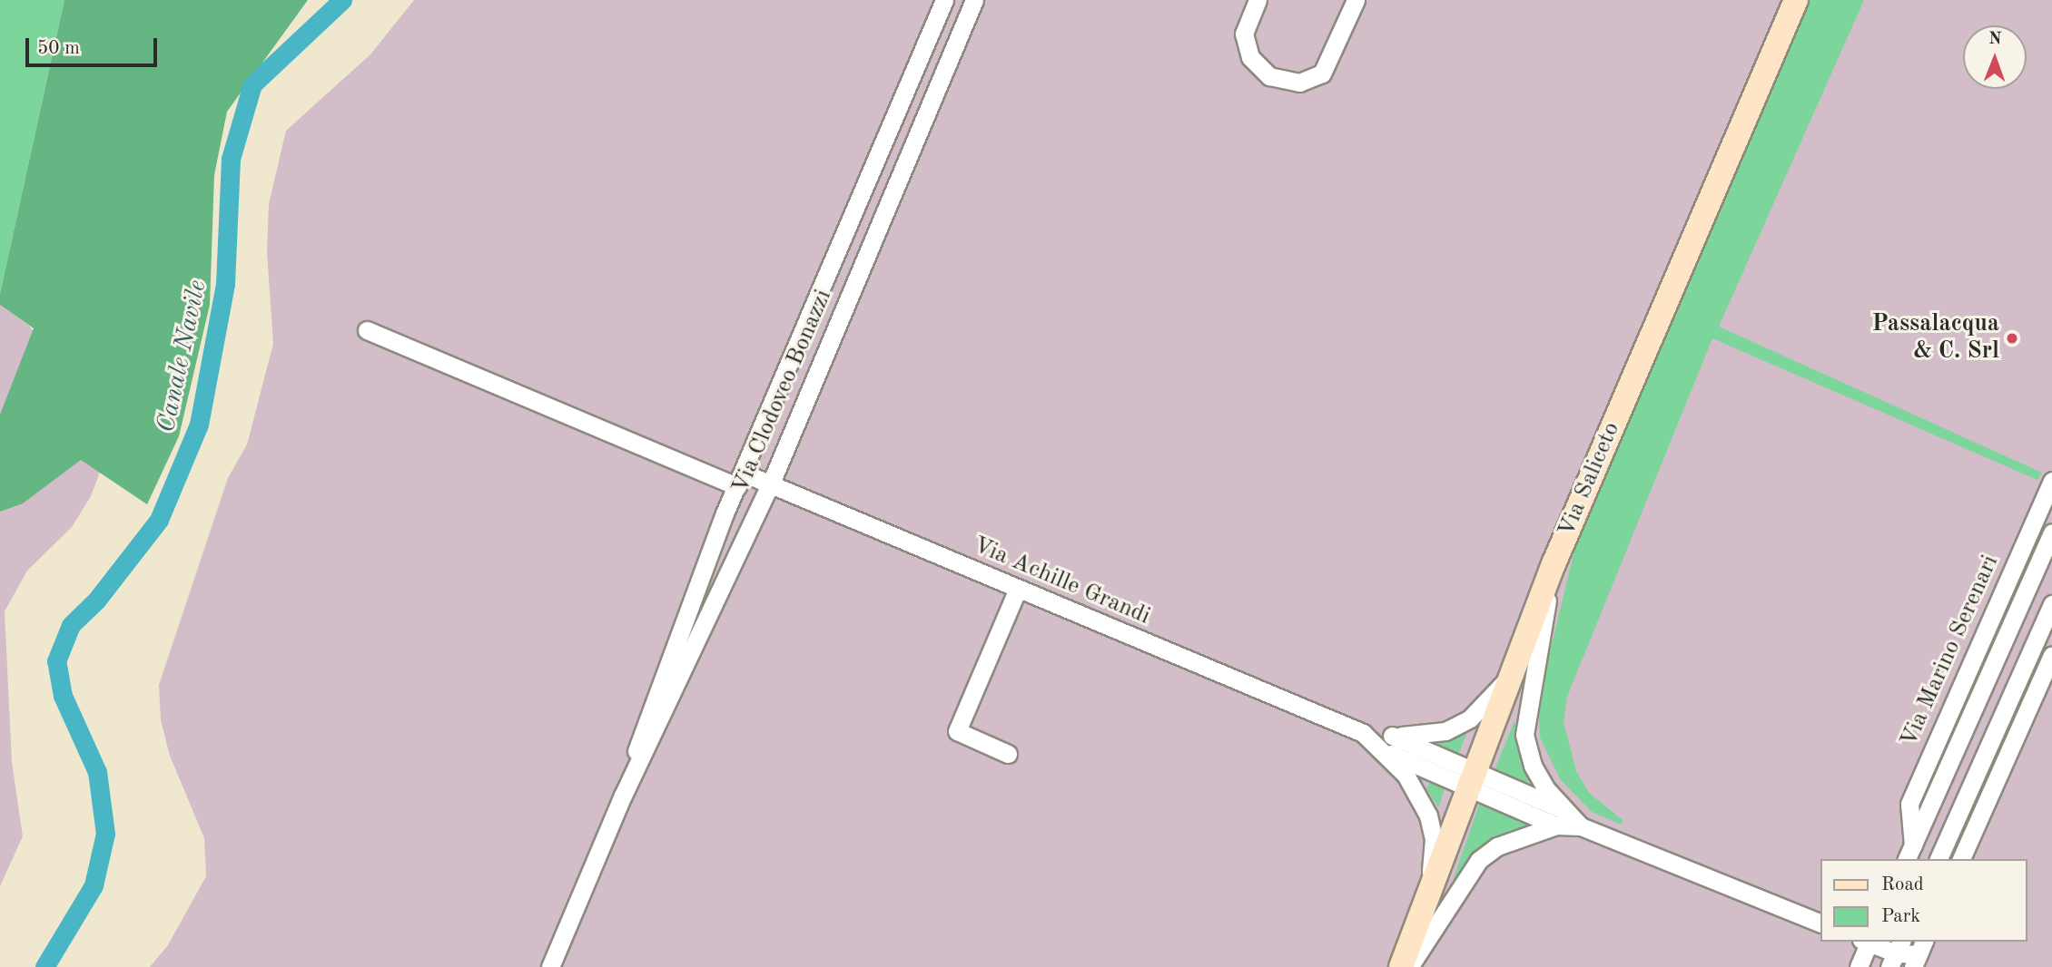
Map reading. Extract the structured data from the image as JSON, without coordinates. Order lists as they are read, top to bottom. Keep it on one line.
{"streets":{"main road":["Via Saliceto"],"street":["Via Clodoveo Bonazzi","Via Achille Grandi","Via Marino Serenari"]},"crossings":[["Via Clodoveo Bonazzi","Via Achille Grandi"],["Via Saliceto","Via Achille Grandi"]],"water":["Canale Navile"],"places":["Passalacqua & C. Srl"],"legend":["Road","Park"],"scale_bar":"50 m","north":"top"}
